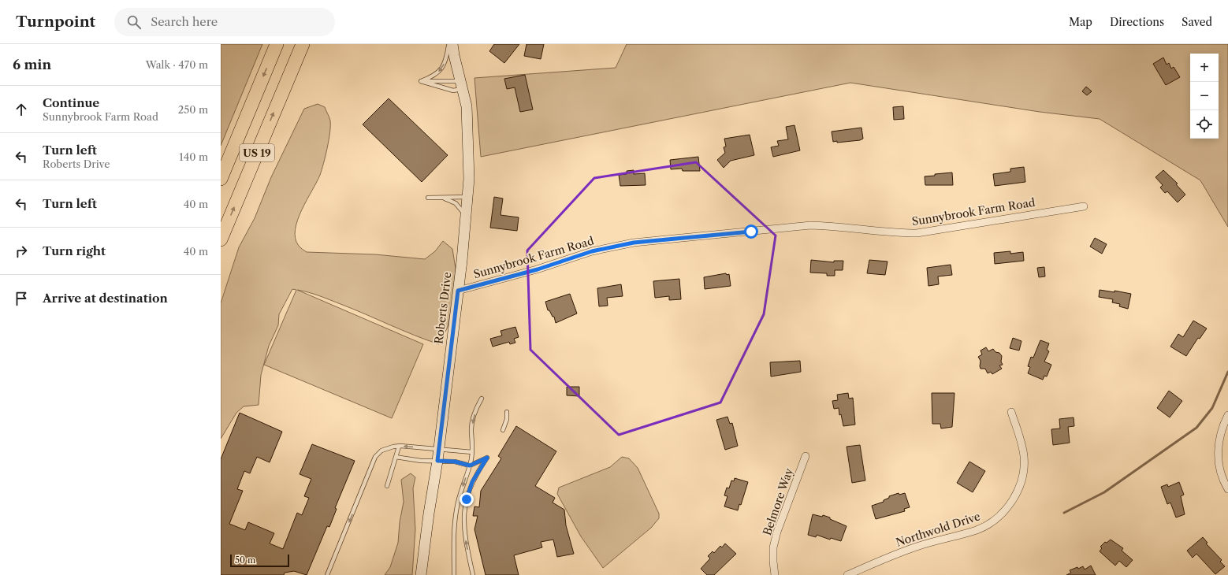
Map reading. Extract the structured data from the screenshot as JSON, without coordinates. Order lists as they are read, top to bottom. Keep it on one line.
{"streets":{"highway":["US 19"],"street":["Sunnybrook Farm Road","Roberts Drive","Belmore Way","Northwold Drive"]},"crossings":[["Sunnybrook Farm Road","Roberts Drive"]],"scale_bar":"50 m","page":{"header":"Turnpoint","search":"Search here","nav":["Map","Directions","Saved"],"heading":["6 min","Walk · 470 m"],"map_buttons":["+","−"],"list":[["Continue","Sunnybrook Farm Road","250 m"],["Turn left","Roberts Drive","140 m"],["Turn left","40 m"],["Turn right","40 m"],"Arrive at destination"],"scale":"50 m"}}
